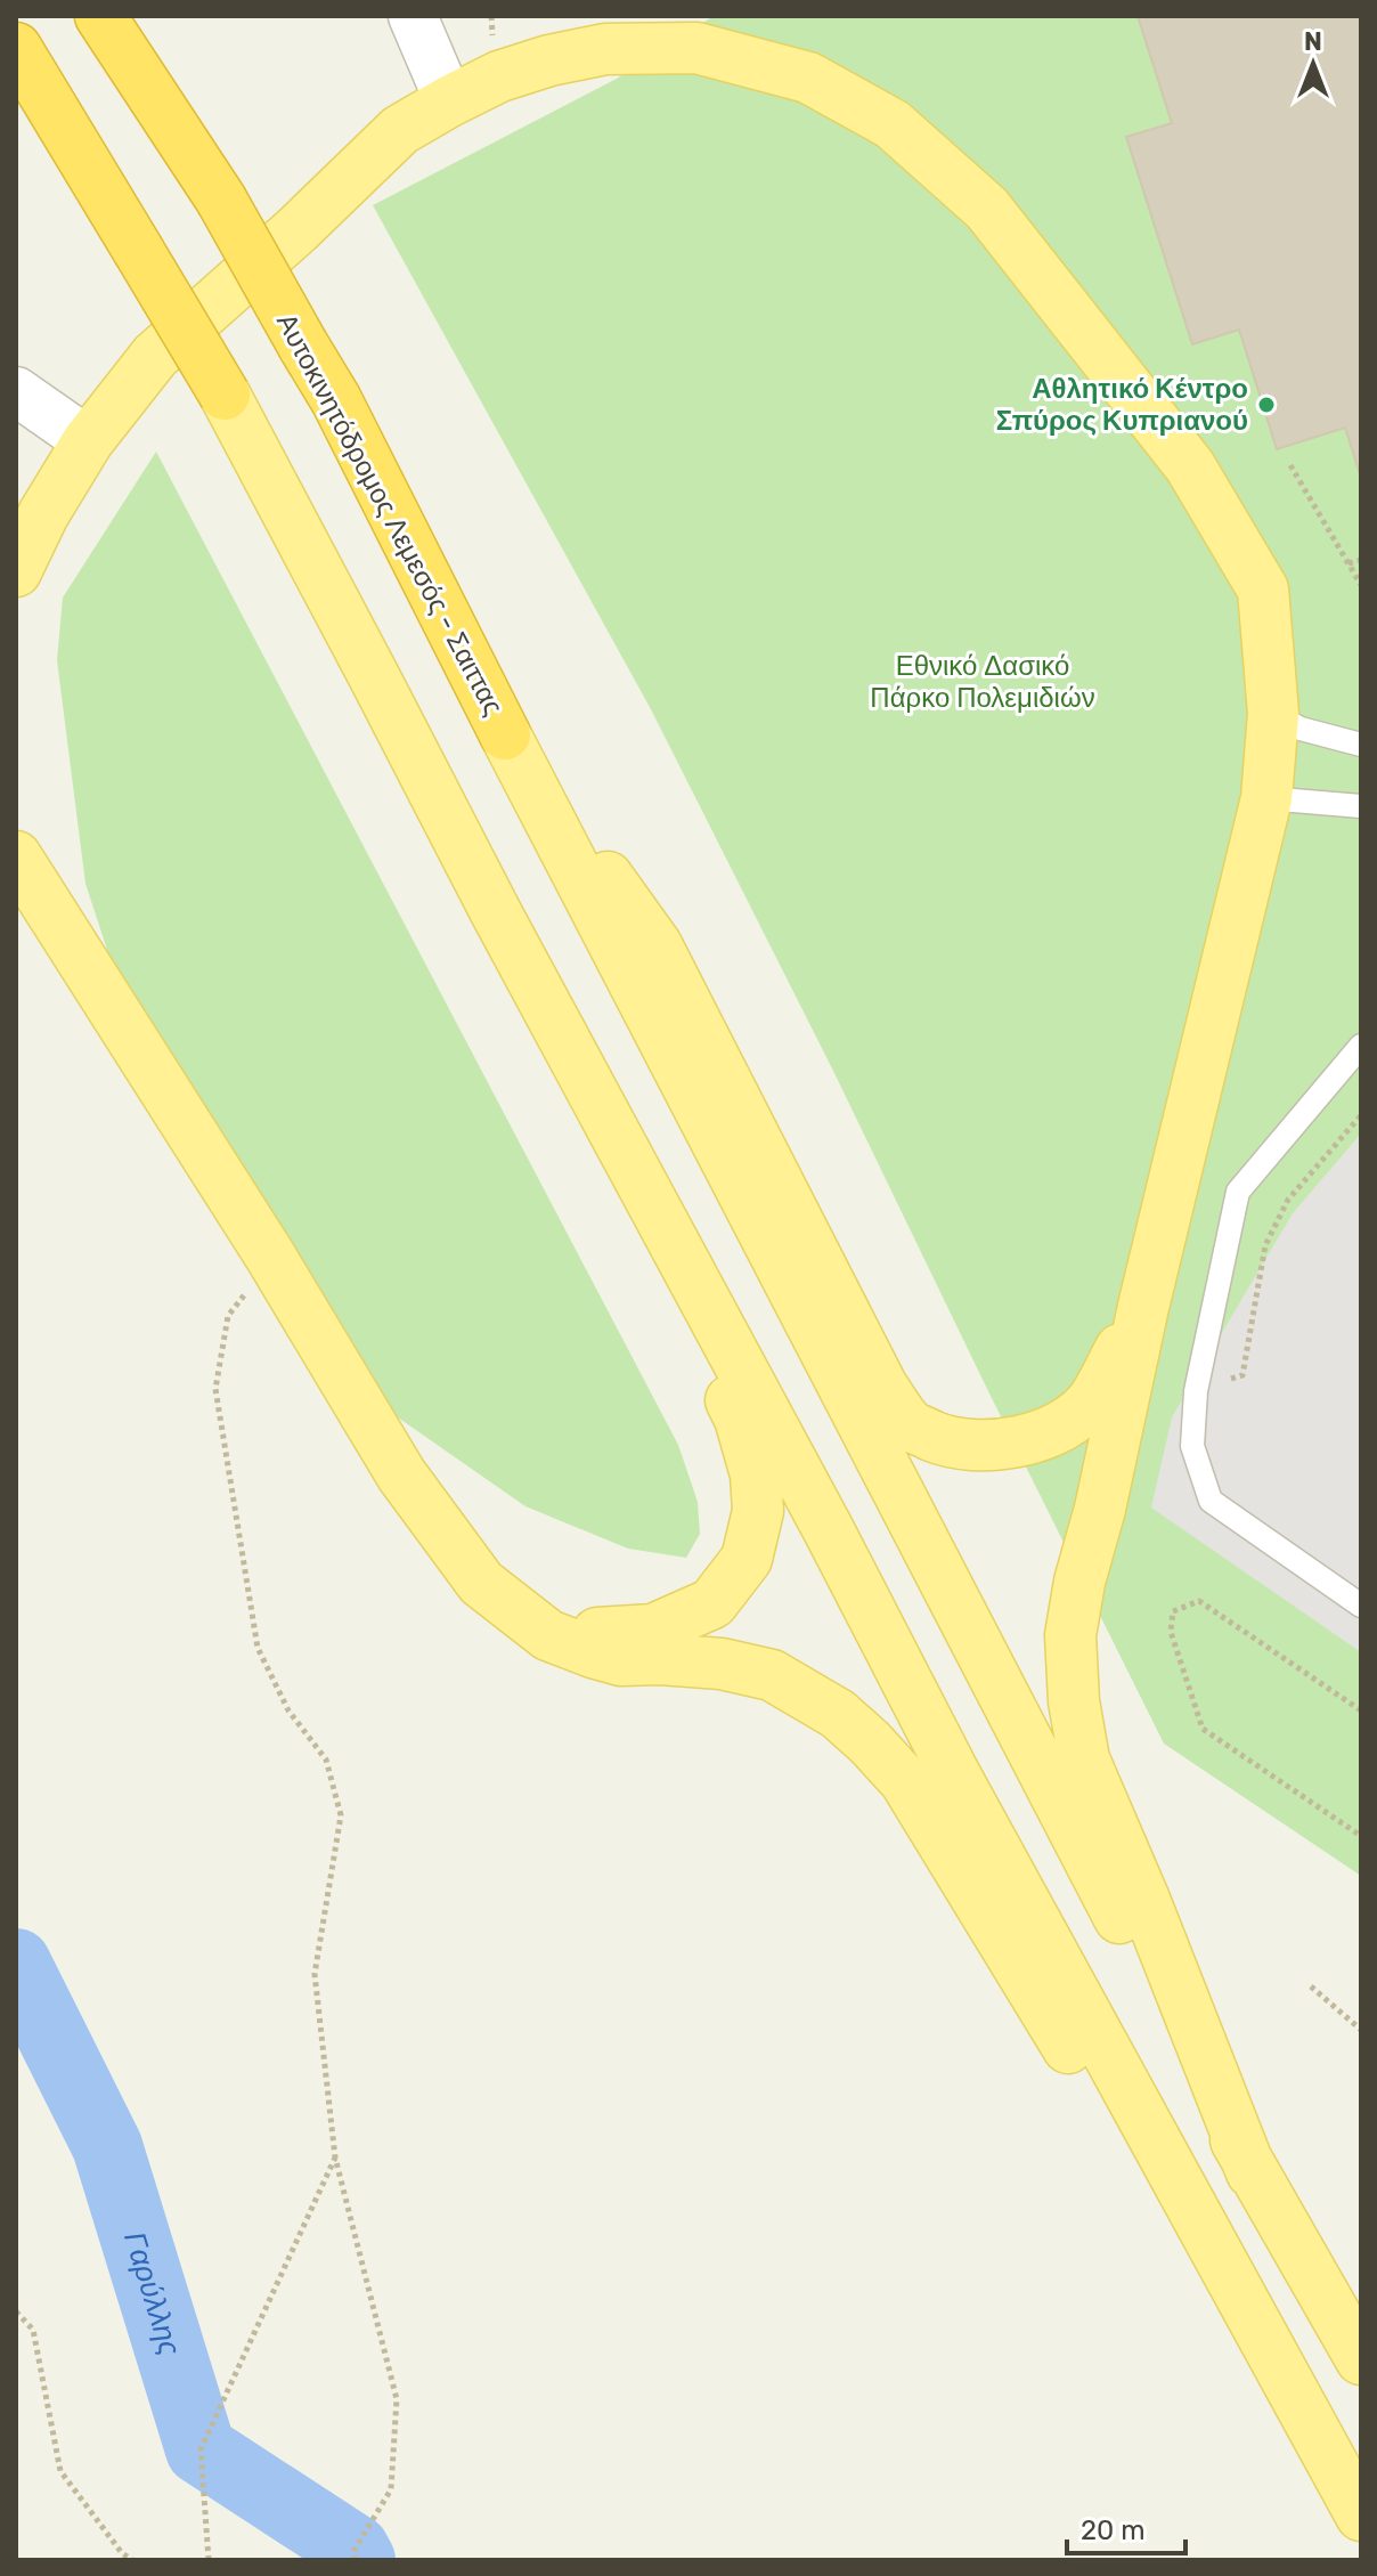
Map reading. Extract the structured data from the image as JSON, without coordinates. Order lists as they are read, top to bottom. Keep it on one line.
{"streets":{"highway":["Αυτοκινητόδρομος Λεμεσός - Σαιττας"]},"water":["Γαρύλλης"],"parks":["Εθνικό Δασικό Πάρκο Πολεμιδιών"],"places":["Αθλητικό Κέντρο Σπύρος Κυπριανού"],"scale_bar":"20 m","north":"top"}
